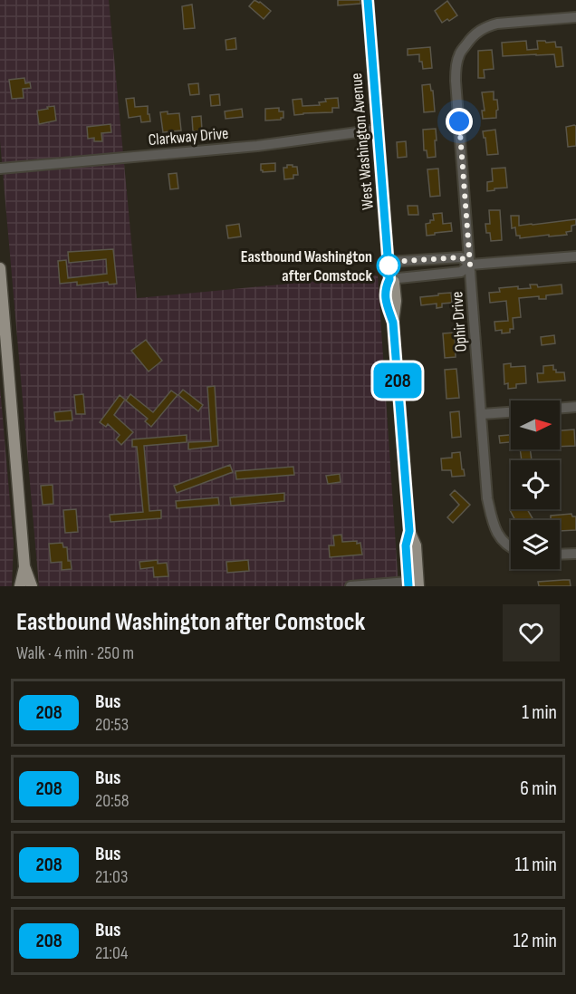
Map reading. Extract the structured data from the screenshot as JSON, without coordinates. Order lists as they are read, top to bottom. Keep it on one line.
{"streets":{"main road":["West Washington Avenue"],"street":["Clarkway Drive","Ophir Drive"]},"crossings":[["Clarkway Drive","West Washington Avenue"]],"places":["Eastbound Washington after Comstock"],"lines":["bus line 208"],"north":"right","page":{"on_map":"208","heading":["Eastbound Washington after Comstock","Walk · 4 min · 250 m"],"list":[{"mark":"208","name":"Bus","note":"20:53","value":"1 min"},{"mark":"208","name":"Bus","note":"20:58","value":"6 min"},{"mark":"208","name":"Bus","note":"21:03","value":"11 min"},{"mark":"208","name":"Bus","note":"21:04","value":"12 min"}]}}
